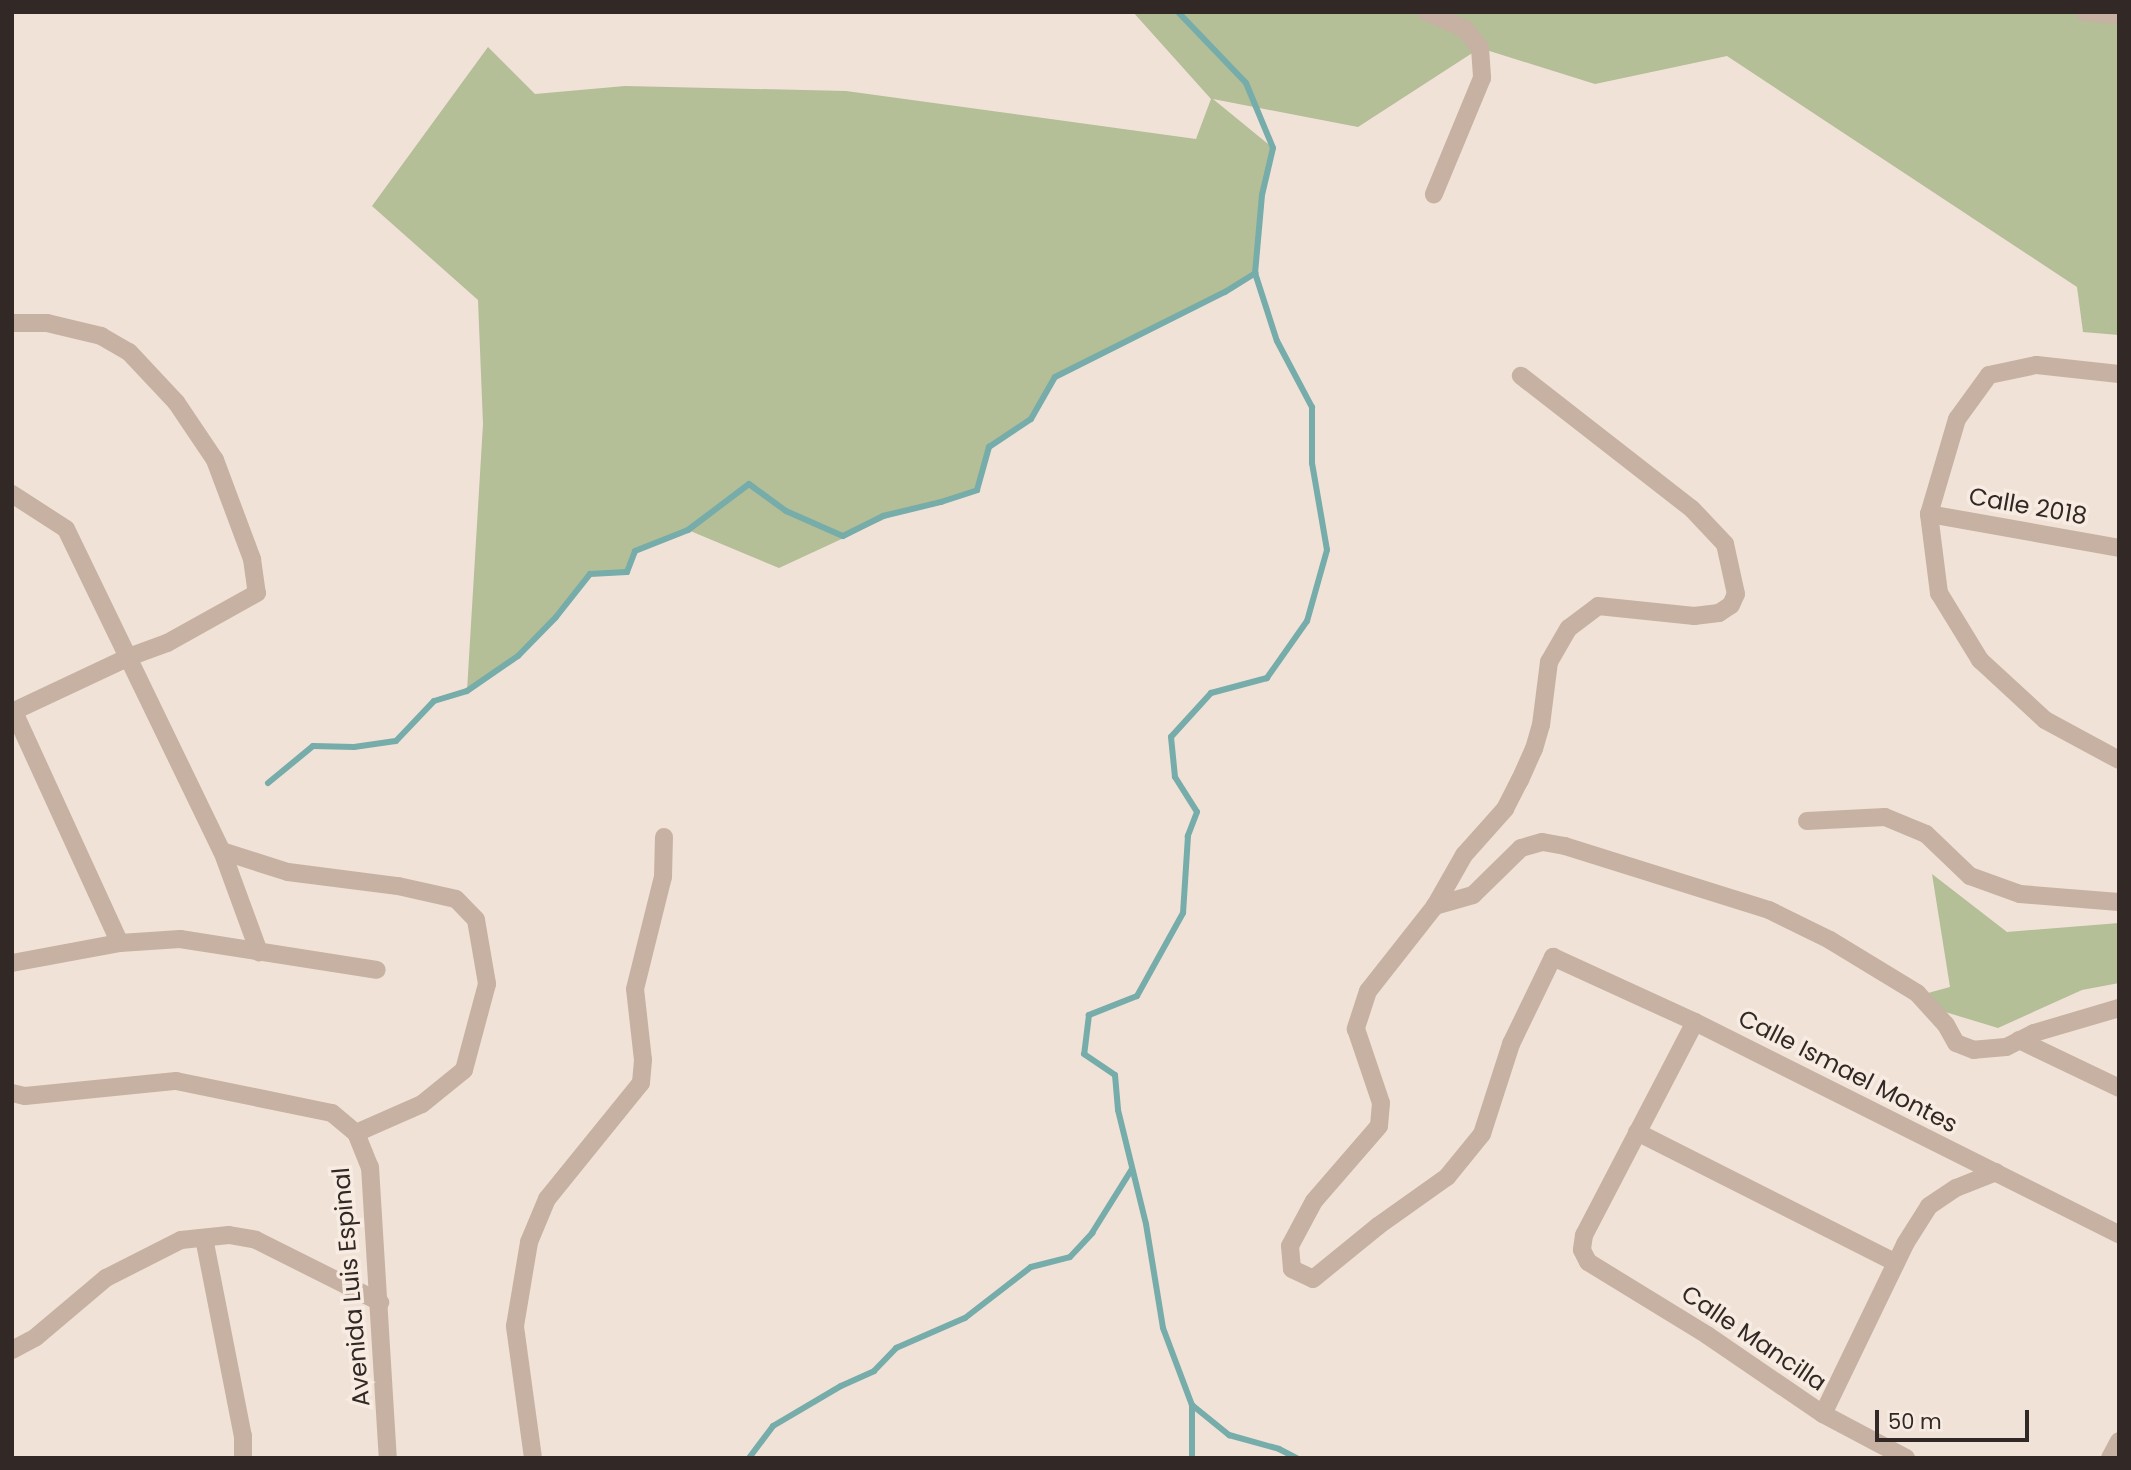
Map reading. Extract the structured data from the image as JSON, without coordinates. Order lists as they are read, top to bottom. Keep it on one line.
{"streets":{"street":["Calle 2018","Calle Ismael Montes","Avenida Luis Espinal","Calle Mancilla"]},"scale_bar":"50 m"}
